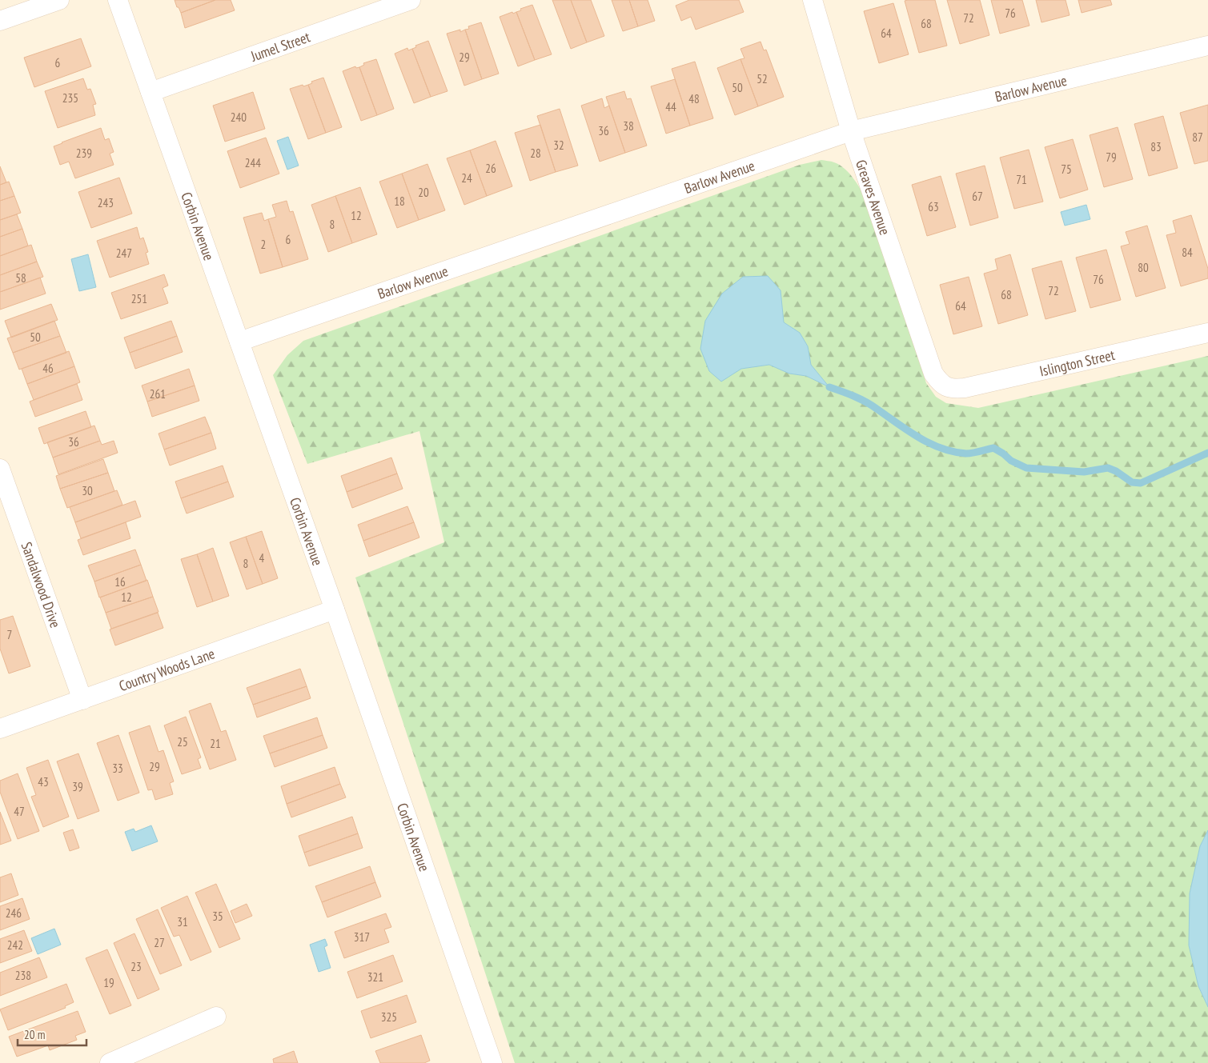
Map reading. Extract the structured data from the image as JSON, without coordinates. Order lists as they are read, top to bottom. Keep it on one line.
{"streets":{"street":["Jumel Street","Barlow Avenue","Greaves Avenue","Corbin Avenue","Islington Street","Sandalwood Drive","Country Woods Lane"]},"crossings":[["Jumel Street","Corbin Avenue"],["Barlow Avenue","Greaves Avenue"],["Barlow Avenue","Corbin Avenue"],["Greaves Avenue","Islington Street"],["Corbin Avenue","Country Woods Lane"],["Sandalwood Drive","Country Woods Lane"]],"house_numbers":["76","72","68","64","29","6","52","50","235","48","44","240","38","36","87","32","83","239","28","79","244","26","75","24","71","20","67","18","243","63","12","8","6","2","84","247","80","58","76","72","68","251","64","50","46","261","36","30","4","8","16","12","7","25","21","29","33","43","39","47","246","35","31","317","27","242","23","238","321","19","325"],"scale_bar":"20 m"}
